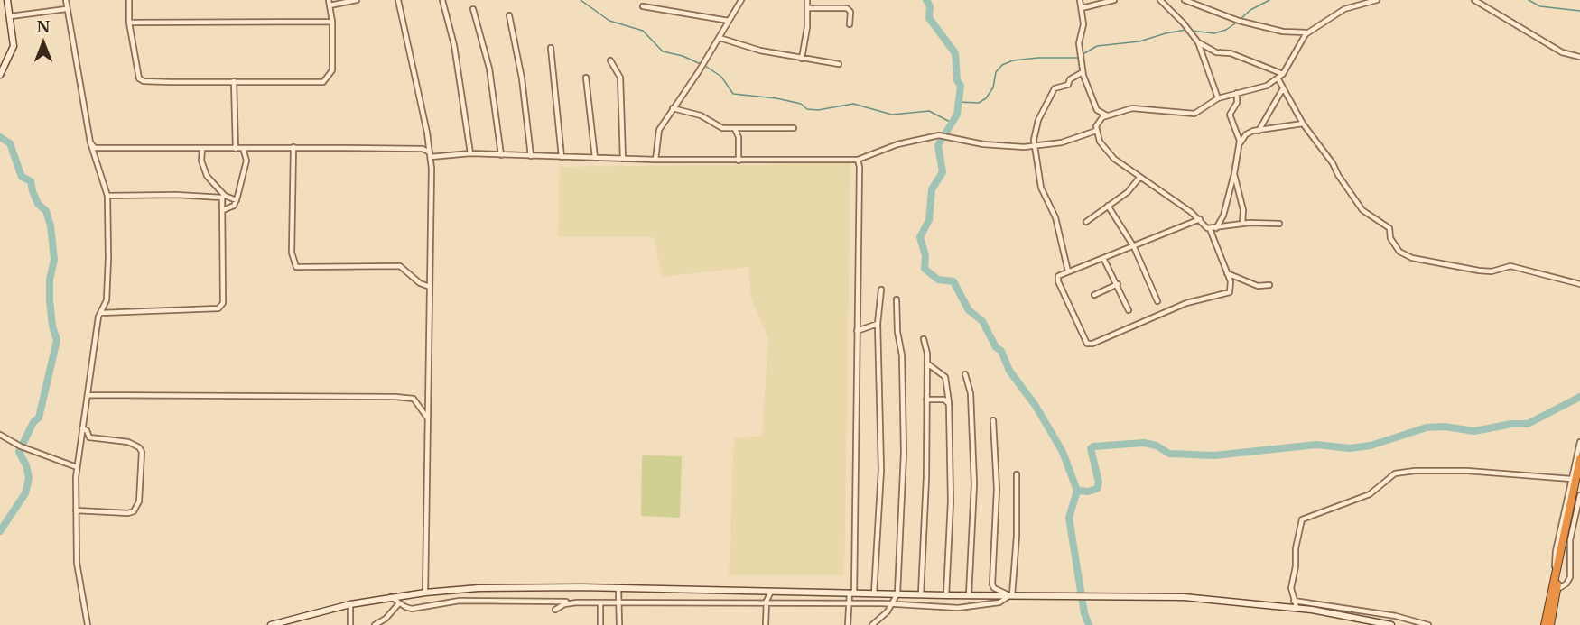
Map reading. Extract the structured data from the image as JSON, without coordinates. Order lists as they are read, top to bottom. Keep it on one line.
{"north":"top"}
